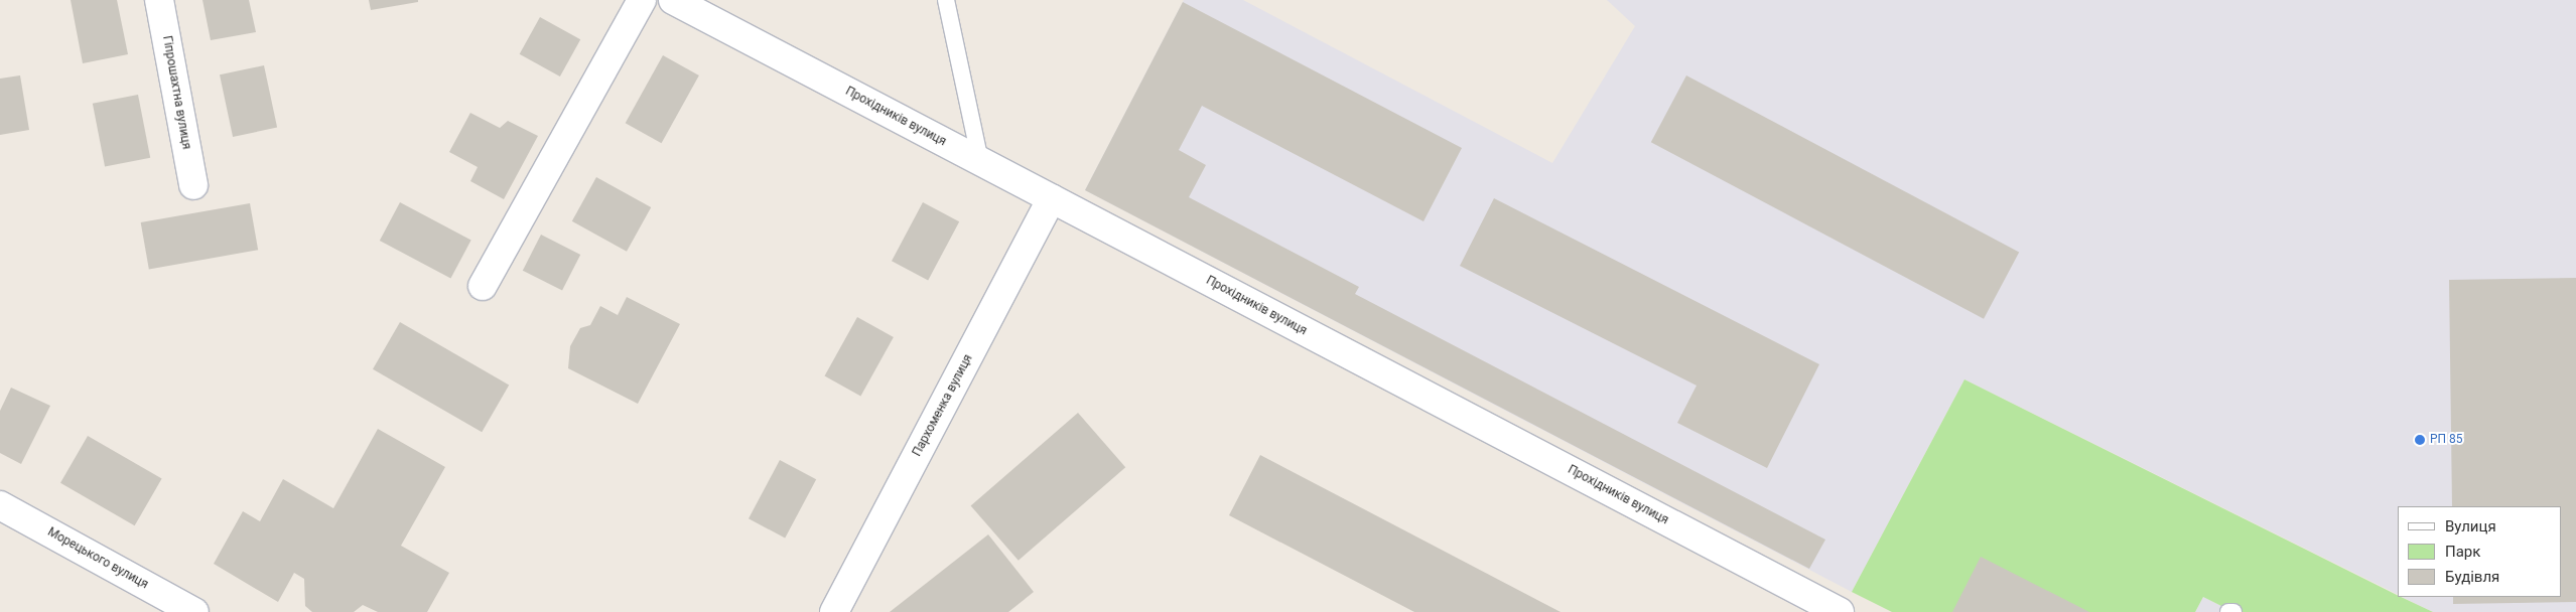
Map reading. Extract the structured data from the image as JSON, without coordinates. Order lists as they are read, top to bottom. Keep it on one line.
{"streets":{"street":["Гіпрошахтна вулиця","Прохідників вулиця","Пархоменка вулиця","Морецького вулиця"]},"crossings":[["Прохідників вулиця","Пархоменка вулиця"]],"places":["РП 85"],"legend":["Вулиця","Парк","Будівля"]}
